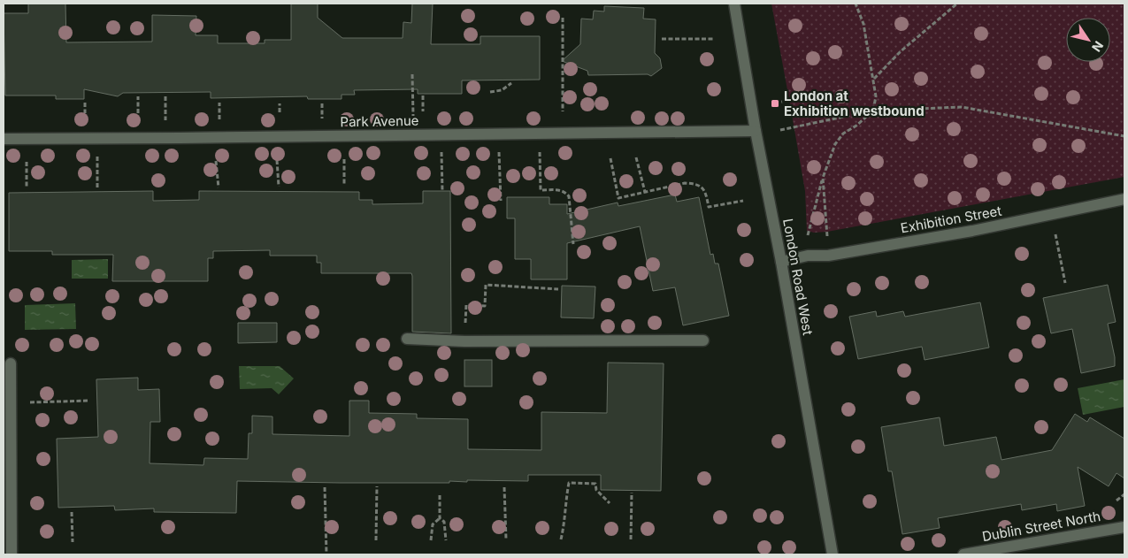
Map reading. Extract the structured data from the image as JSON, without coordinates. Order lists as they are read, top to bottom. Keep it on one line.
{"streets":{"street":["Park Avenue","Exhibition Street","London Road West","Dublin Street North"]},"crossings":[["Park Avenue","London Road West"],["Exhibition Street","London Road West"]],"places":{"transit":["London at Exhibition westbound"]},"north":"bottom right"}
